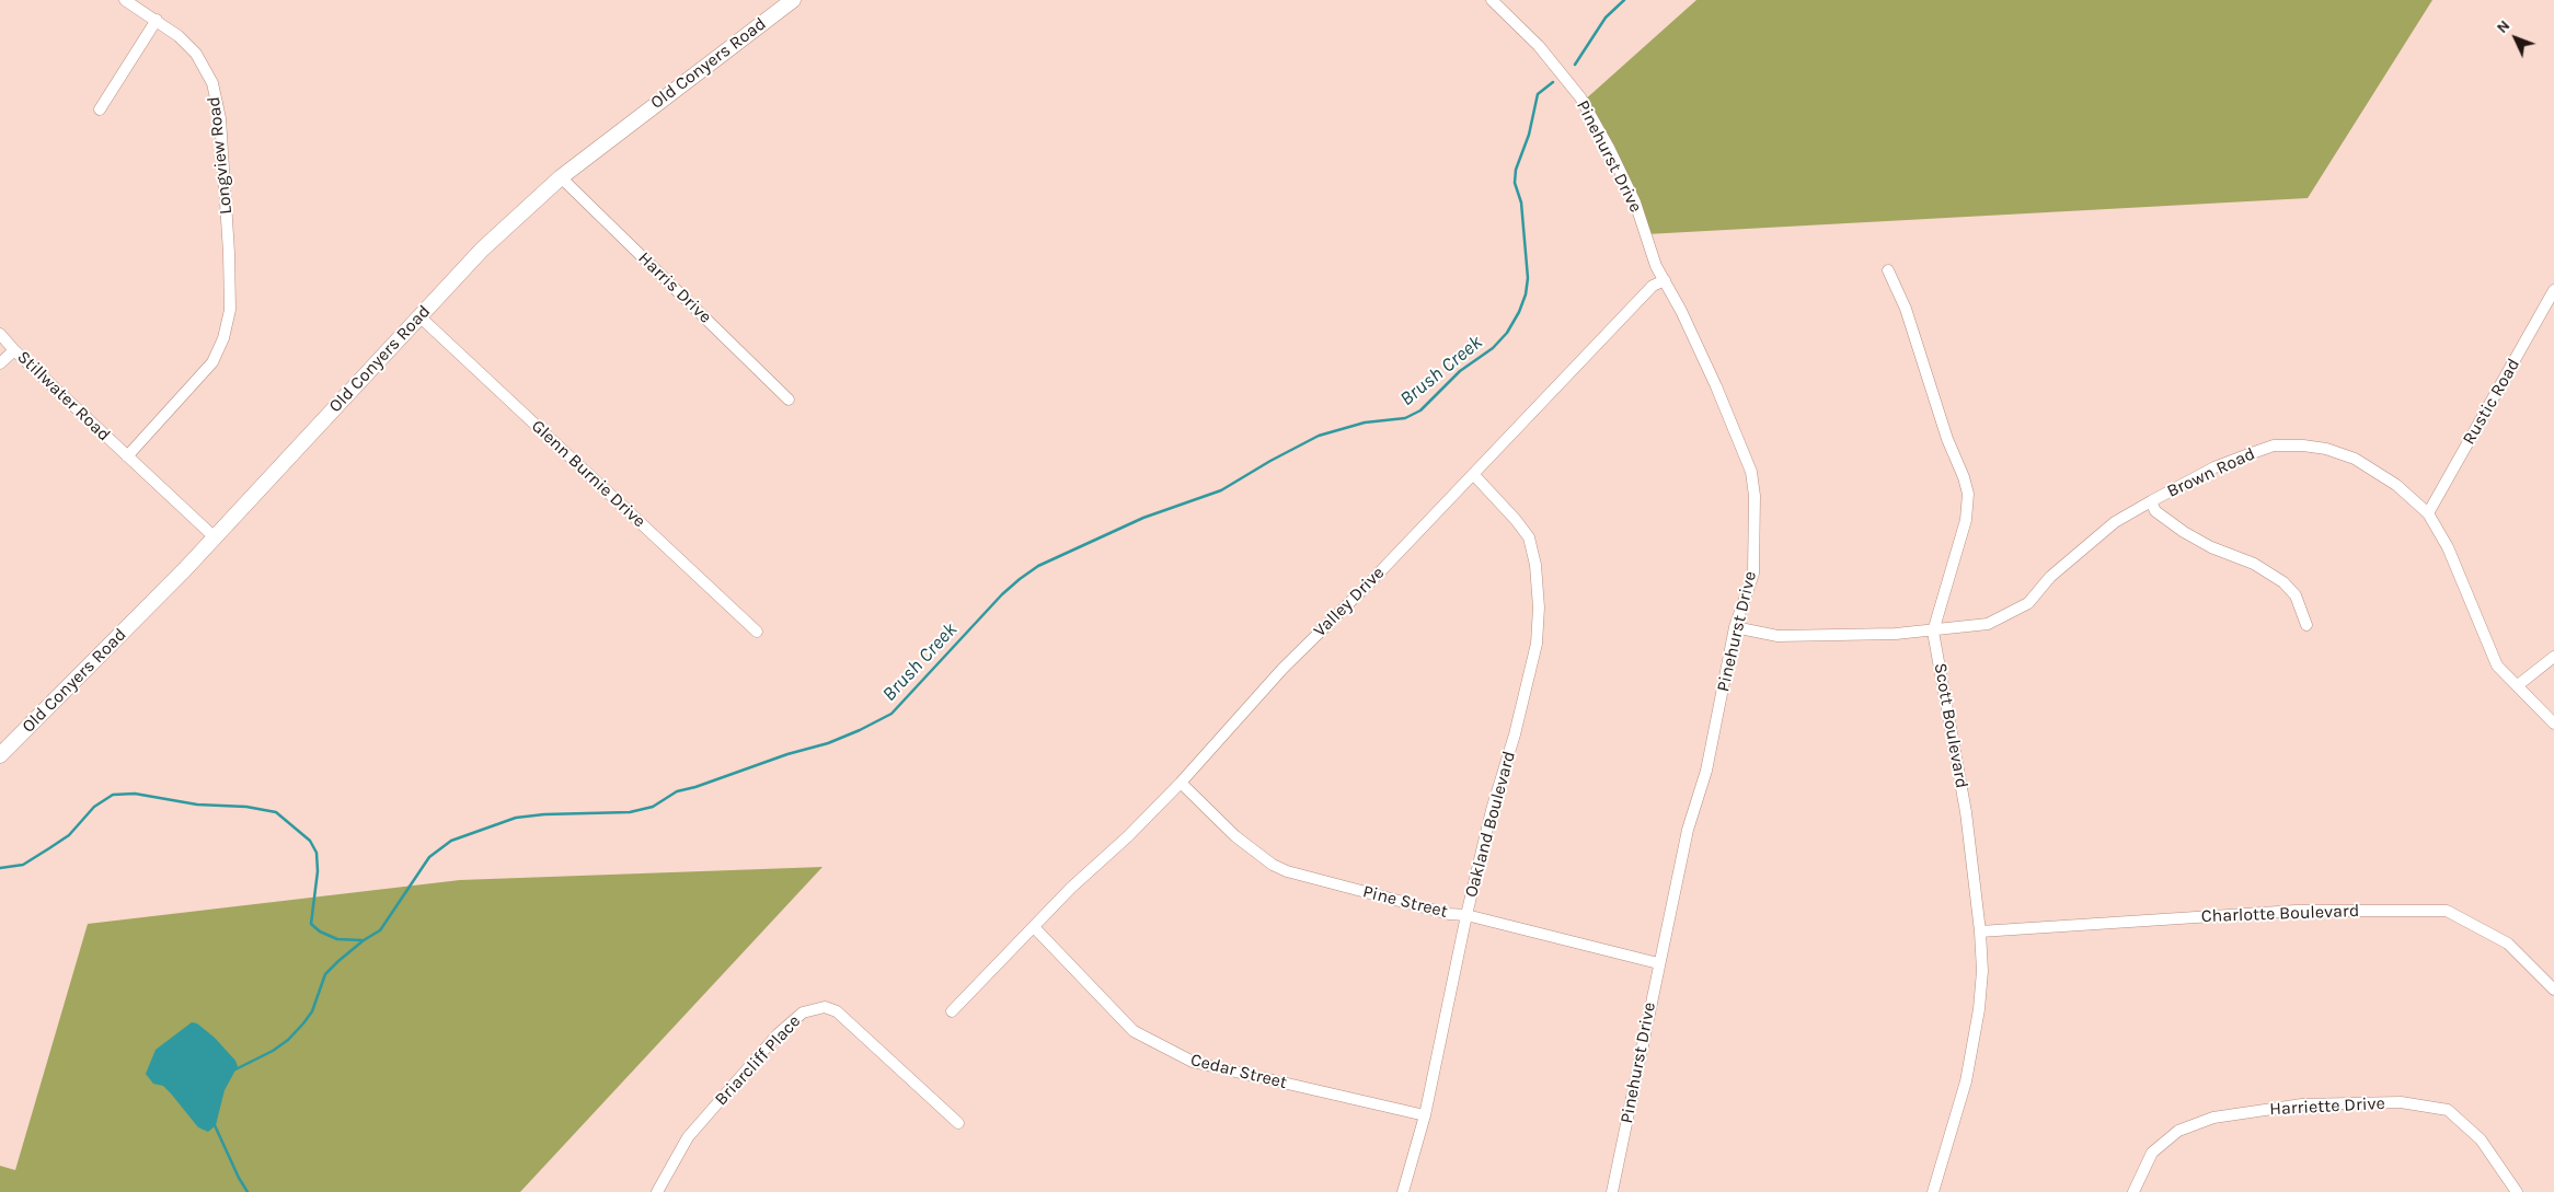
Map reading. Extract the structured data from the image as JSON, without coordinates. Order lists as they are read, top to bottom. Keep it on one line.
{"streets":{"street":["Old Conyers Road","Longview Road","Pinehurst Drive","Harris Drive","Stillwater Road","Rustic Road","Brown Road","Glenn Burnie Drive","Valley Drive","Scott Boulevard","Oakland Boulevard","Pine Street","Charlotte Boulevard","Briarcliff Place","Cedar Street","Harriette Drive"]},"crossings":[["Old Conyers Road","Harris Drive"],["Old Conyers Road","Stillwater Road"],["Old Conyers Road","Glenn Burnie Drive"],["Longview Road","Stillwater Road"],["Pinehurst Drive","Brown Road"],["Pinehurst Drive","Valley Drive"],["Pinehurst Drive","Pine Street"],["Rustic Road","Brown Road"],["Brown Road","Scott Boulevard"],["Valley Drive","Oakland Boulevard"],["Valley Drive","Pine Street"],["Valley Drive","Cedar Street"],["Scott Boulevard","Charlotte Boulevard"],["Oakland Boulevard","Pine Street"],["Oakland Boulevard","Cedar Street"]],"water":["Brush Creek"],"north":"top left"}
